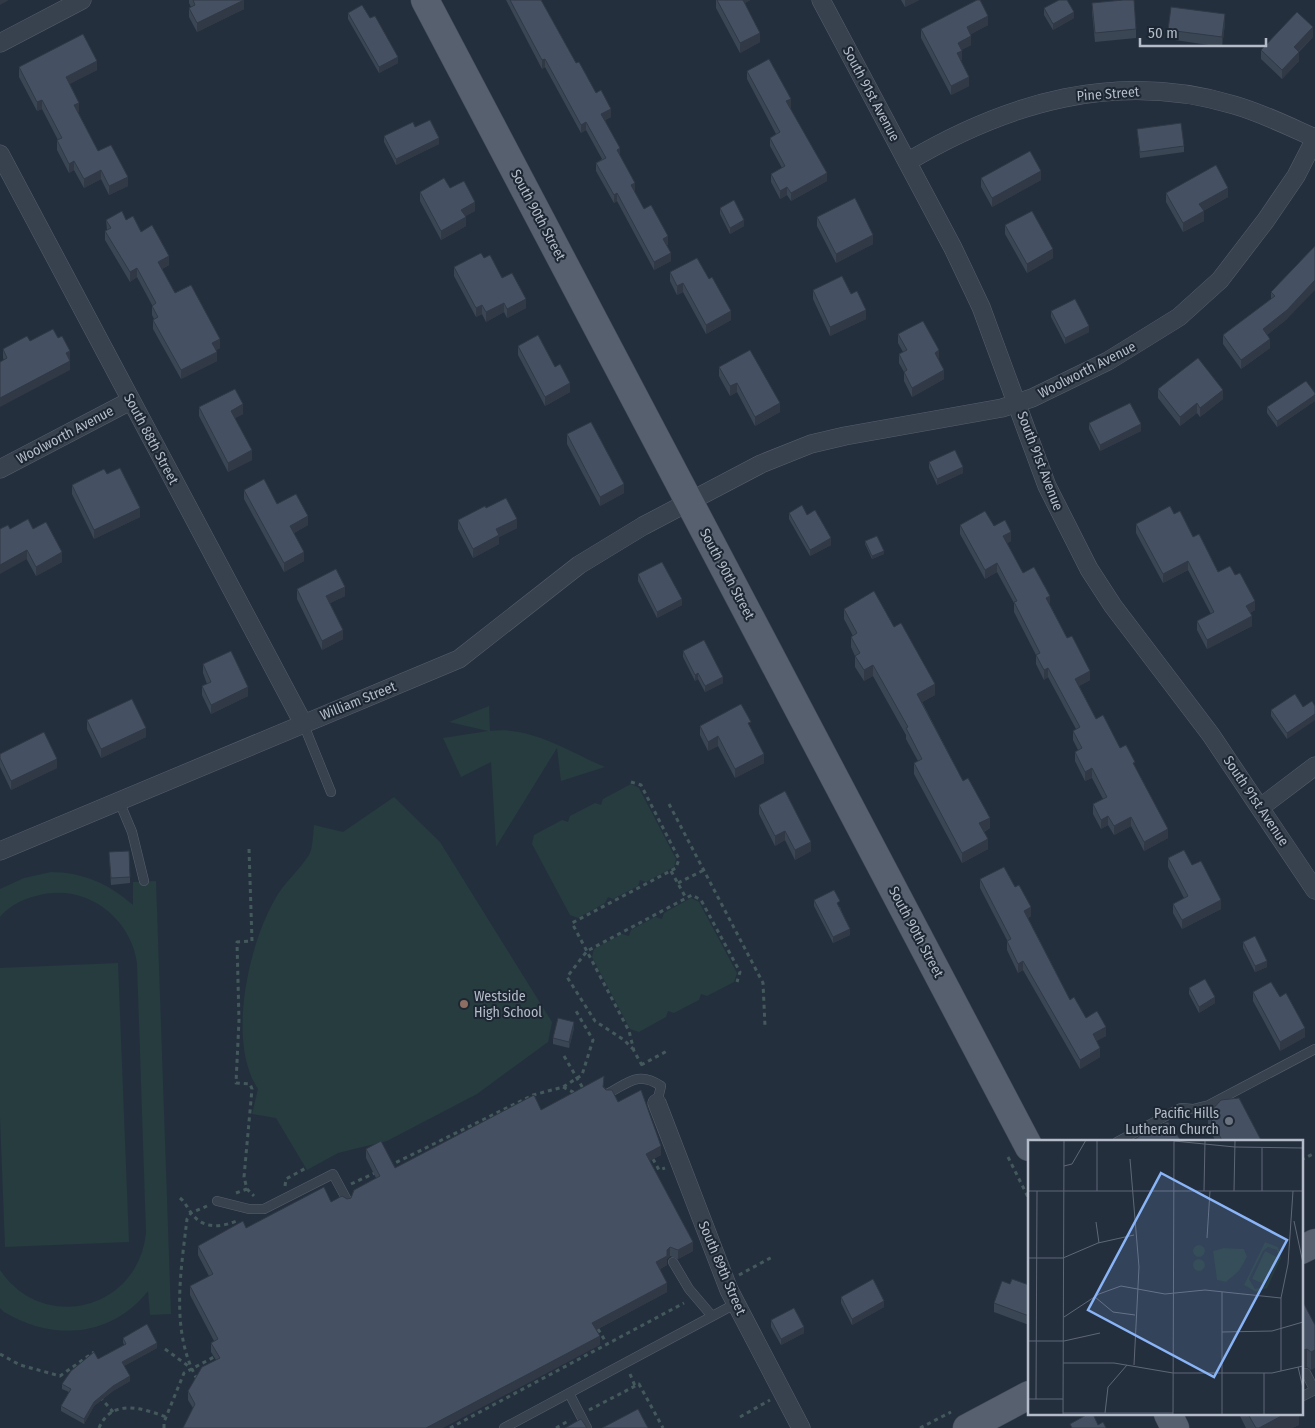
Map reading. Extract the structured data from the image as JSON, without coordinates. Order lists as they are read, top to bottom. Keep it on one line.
{"streets":{"main road":["South 90th Street"],"street":["South 91st Avenue","Pine Street","Woolworth Avenue","South 88th Street","William Street","South 89th Street"]},"crossings":[["South 91st Avenue","Pine Street"],["South 91st Avenue","Woolworth Avenue"],["Pine Street","Woolworth Avenue"],["South 90th Street","Woolworth Avenue"],["South 90th Street","William Street"],["Woolworth Avenue","South 88th Street"],["Woolworth Avenue","William Street"],["South 88th Street","William Street"]],"places":["Westside High School","Pacific Hills Lutheran Church"],"scale_bar":"50 m"}
